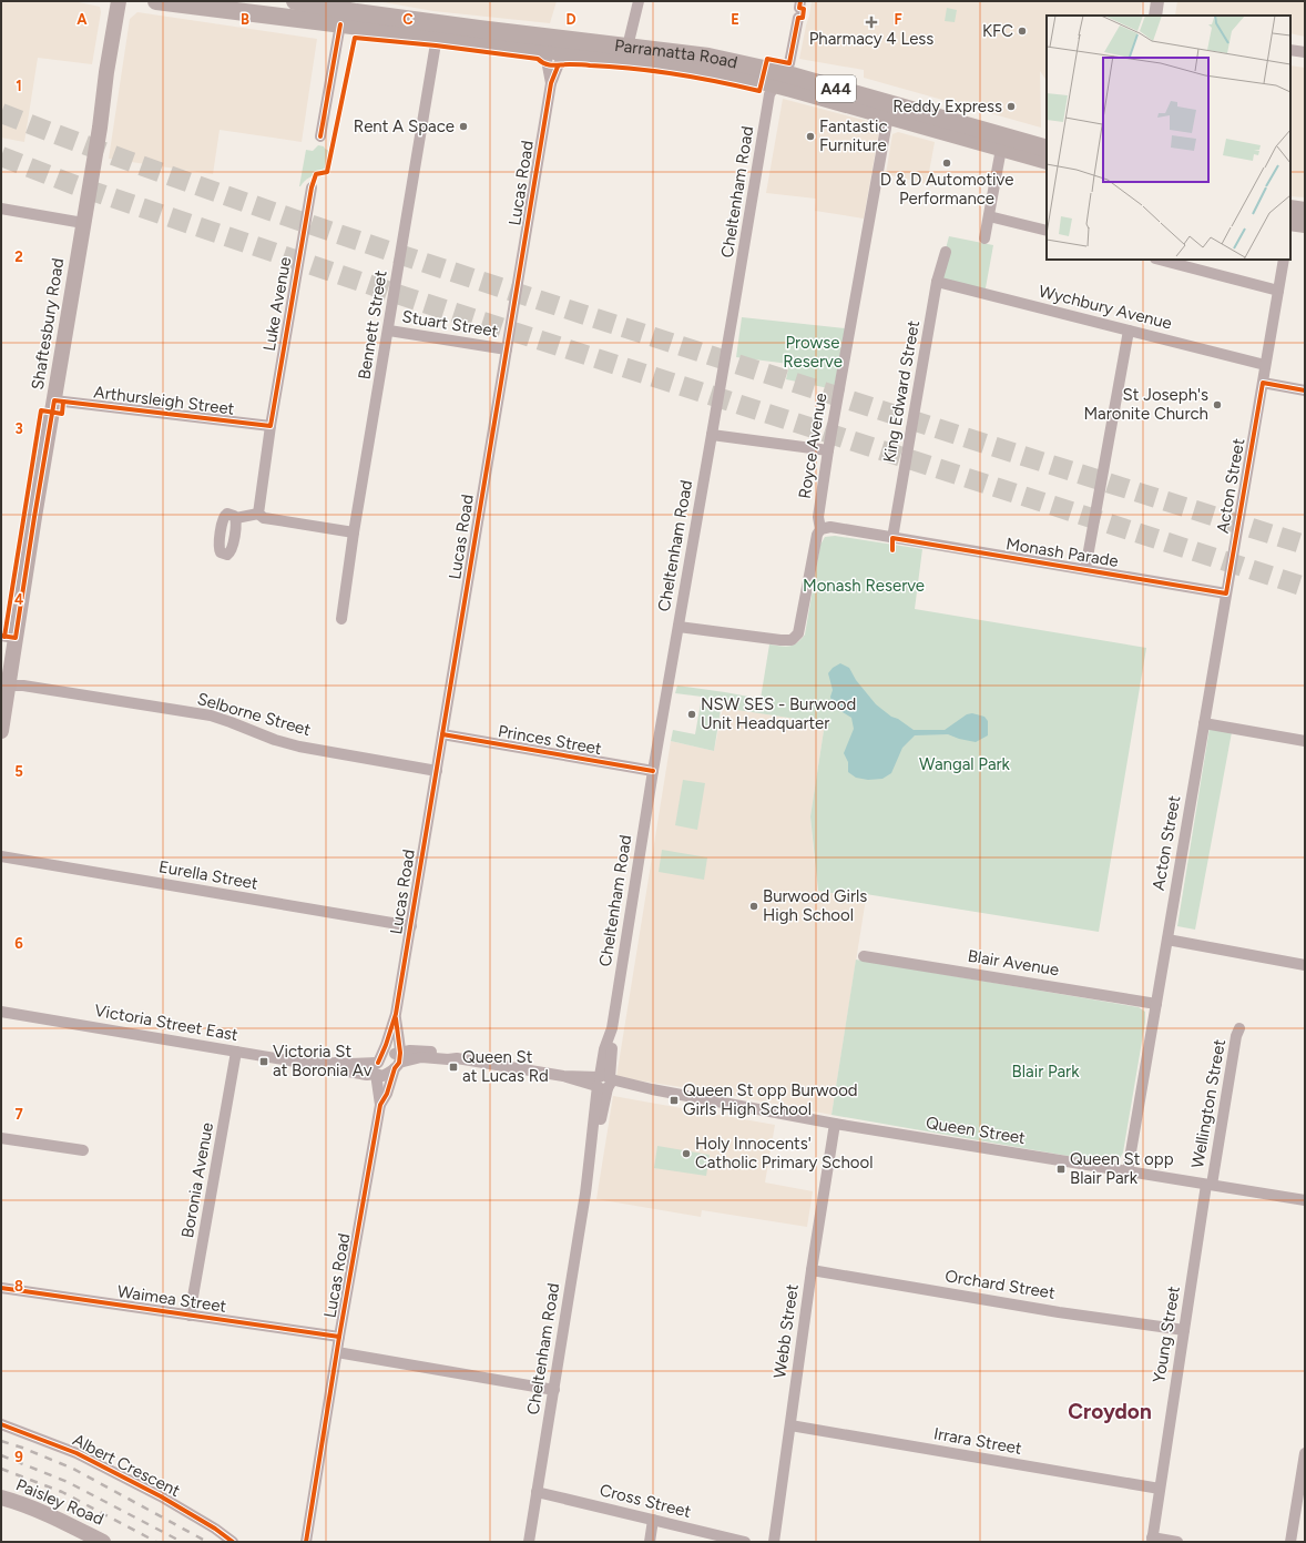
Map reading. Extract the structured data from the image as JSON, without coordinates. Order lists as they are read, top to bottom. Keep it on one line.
{"streets":{"highway":["Parramatta Road","A44"],"main road":["Shaftesbury Road","Paisley Road"],"street":["Lucas Road","Cheltenham Road","Luke Avenue","Wychbury Avenue","Stuart Street","Bennett Street","King Edward Street","Arthursleigh Street","Royce Avenue","Acton Street","Monash Parade","Selborne Street","Princes Street","Eurella Street","Blair Avenue","Victoria Street East","Wellington Street","Queen Street","Boronia Avenue","Orchard Street","Waimea Street","Webb Street","Young Street","Irrara Street","Albert Crescent","Cross Street"]},"crossings":[["Parramatta Road","Lucas Road"],["Parramatta Road","Cheltenham Road"],["Parramatta Road","Bennett Street"],["Parramatta Road","Royce Avenue"],["Lucas Road","Stuart Street"],["Lucas Road","Selborne Street"],["Lucas Road","Princes Street"],["Lucas Road","Eurella Street"],["Lucas Road","Victoria Street East"],["Lucas Road","Queen Street"],["Lucas Road","Waimea Street"],["Cheltenham Road","Royce Avenue"],["Cheltenham Road","Princes Street"],["Cheltenham Road","Queen Street"],["Cheltenham Road","Cross Street"],["Luke Avenue","Arthursleigh Street"],["Wychbury Avenue","King Edward Street"],["Wychbury Avenue","Acton Street"],["Shaftesbury Road","Arthursleigh Street"],["Shaftesbury Road","Selborne Street"],["Stuart Street","Bennett Street"],["King Edward Street","Monash Parade"],["Royce Avenue","Monash Parade"],["Acton Street","Monash Parade"],["Acton Street","Blair Avenue"],["Acton Street","Queen Street"],["Victoria Street East","Queen Street"],["Victoria Street East","Boronia Avenue"],["Wellington Street","Queen Street"],["Wellington Street","Young Street"],["Queen Street","Webb Street"],["Queen Street","Young Street"],["Boronia Avenue","Waimea Street"],["Orchard Street","Webb Street"],["Orchard Street","Young Street"],["Webb Street","Irrara Street"],["Young Street","Irrara Street"]],"districts":["Croydon"],"parks":["Prowse Reserve","Monash Reserve","Wangal Park","Blair Park"],"places":{"health":["Pharmacy 4 Less"],"other":["KFC","Reddy Express","Rent A Space","Fantastic Furniture","D & D Automotive Performance","St Joseph's Maronite Church","NSW SES - Burwood Unit Headquarter","Burwood Girls High School","Holy Innocents' Catholic Primary School"],"transit":["Victoria St at Boronia Av","Queen St at Lucas Rd","Queen St opp Burwood Girls High School","Queen St opp Blair Park"]},"grid":{"columns":["A","B","C","D","E","F"],"rows":["1","2","3","4","5","6","7","8","9"]}}
